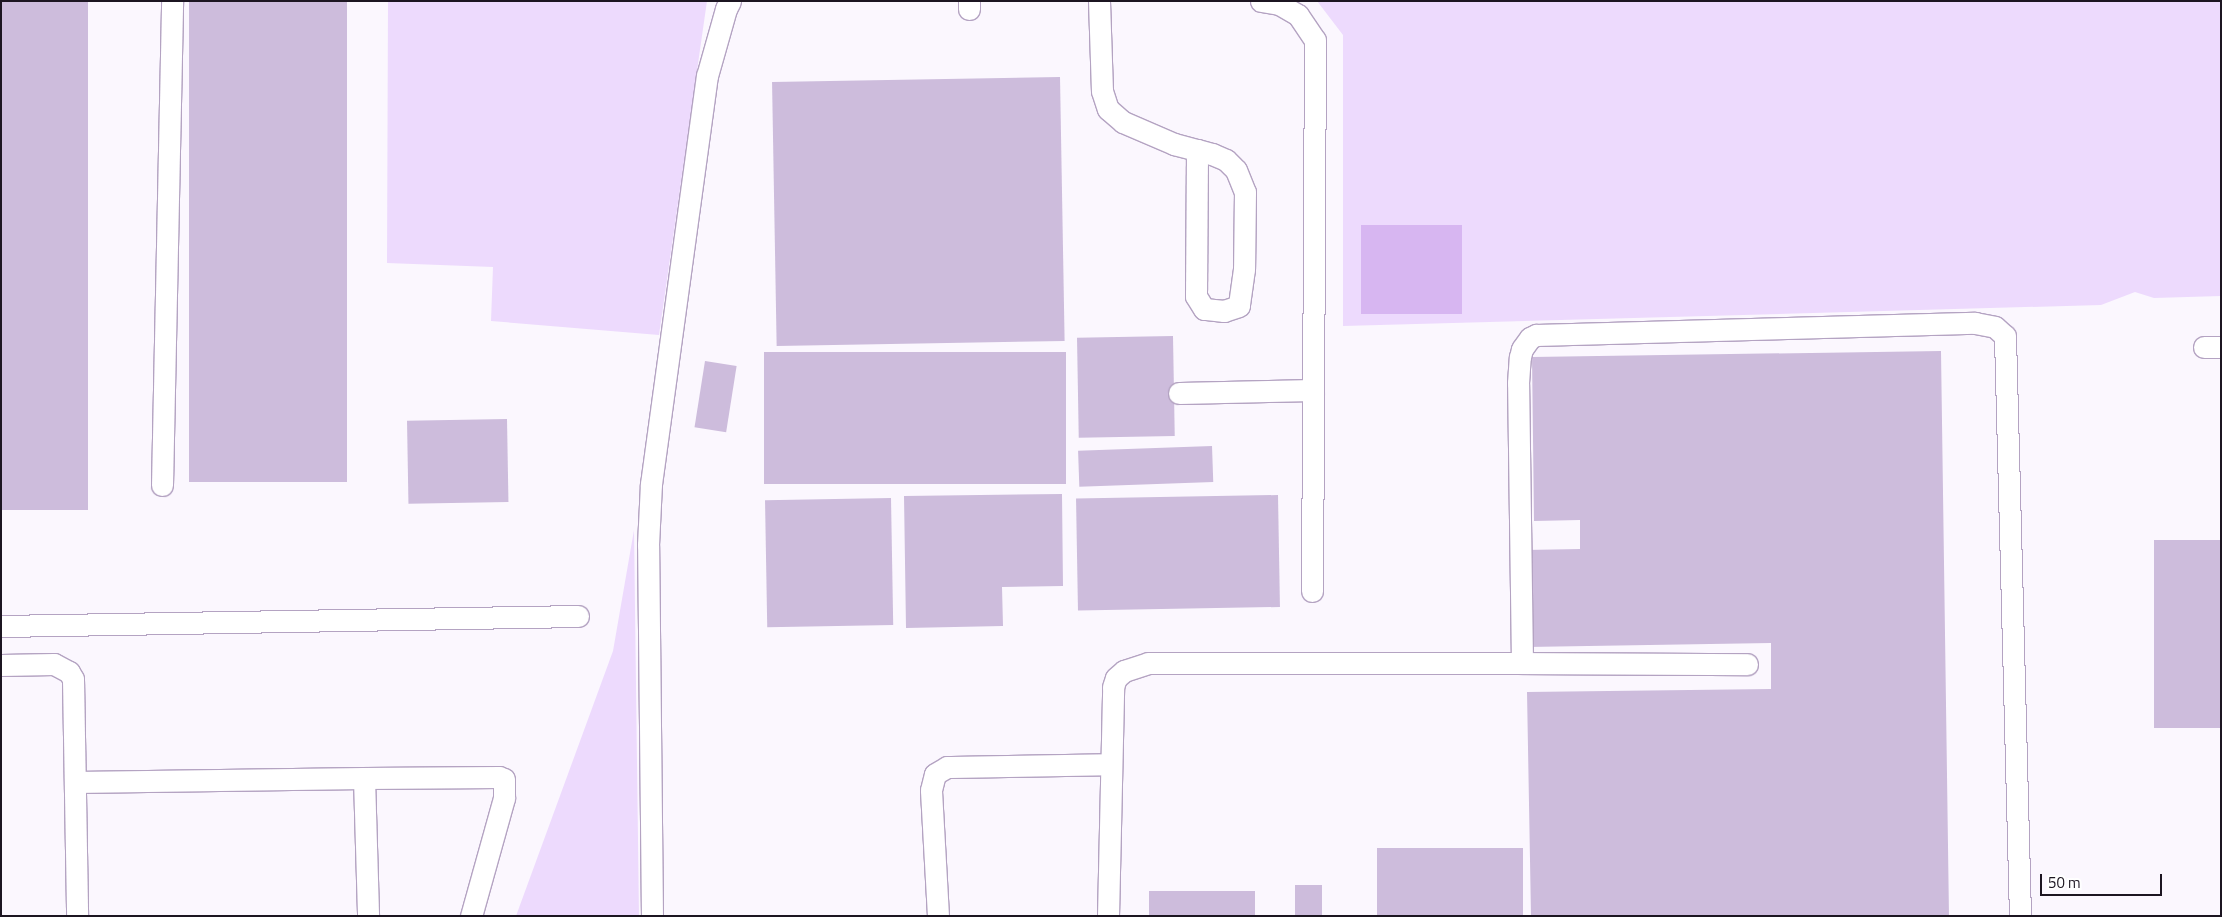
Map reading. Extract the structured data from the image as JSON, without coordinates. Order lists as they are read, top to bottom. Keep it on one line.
{"scale_bar":"50 m"}
